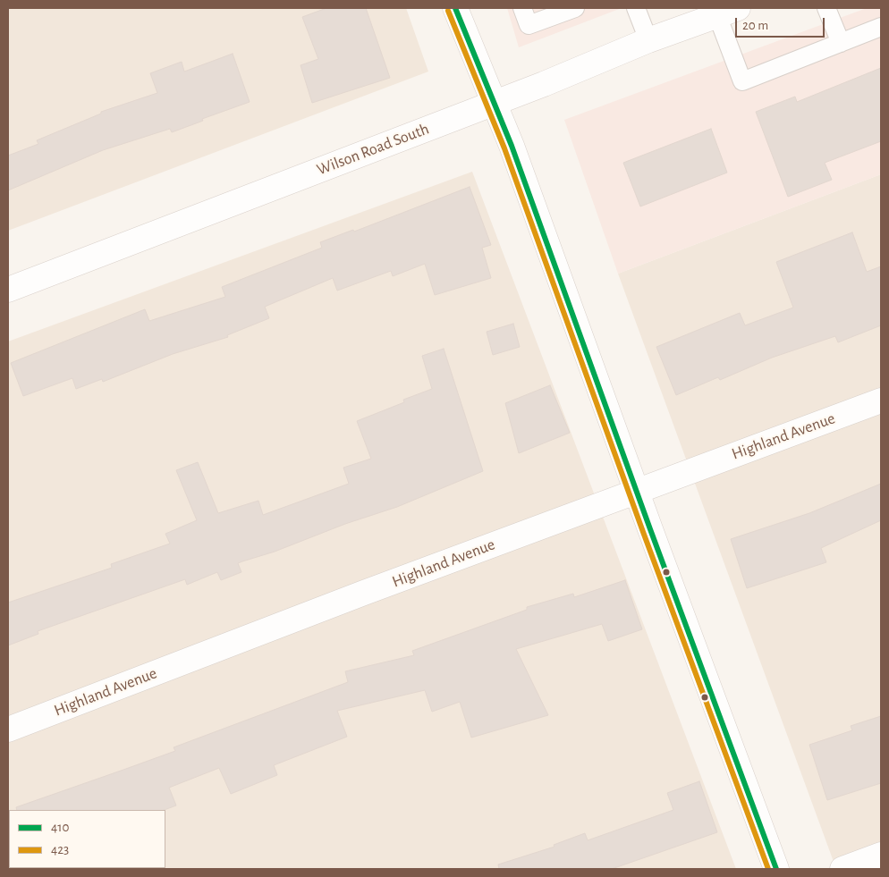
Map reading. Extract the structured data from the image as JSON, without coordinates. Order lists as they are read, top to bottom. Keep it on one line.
{"streets":{"main road":["Wilson Road South","Highland Avenue"]},"lines":["transit line 410","transit line 423"],"legend":["410","423"],"scale_bar":"20 m"}
